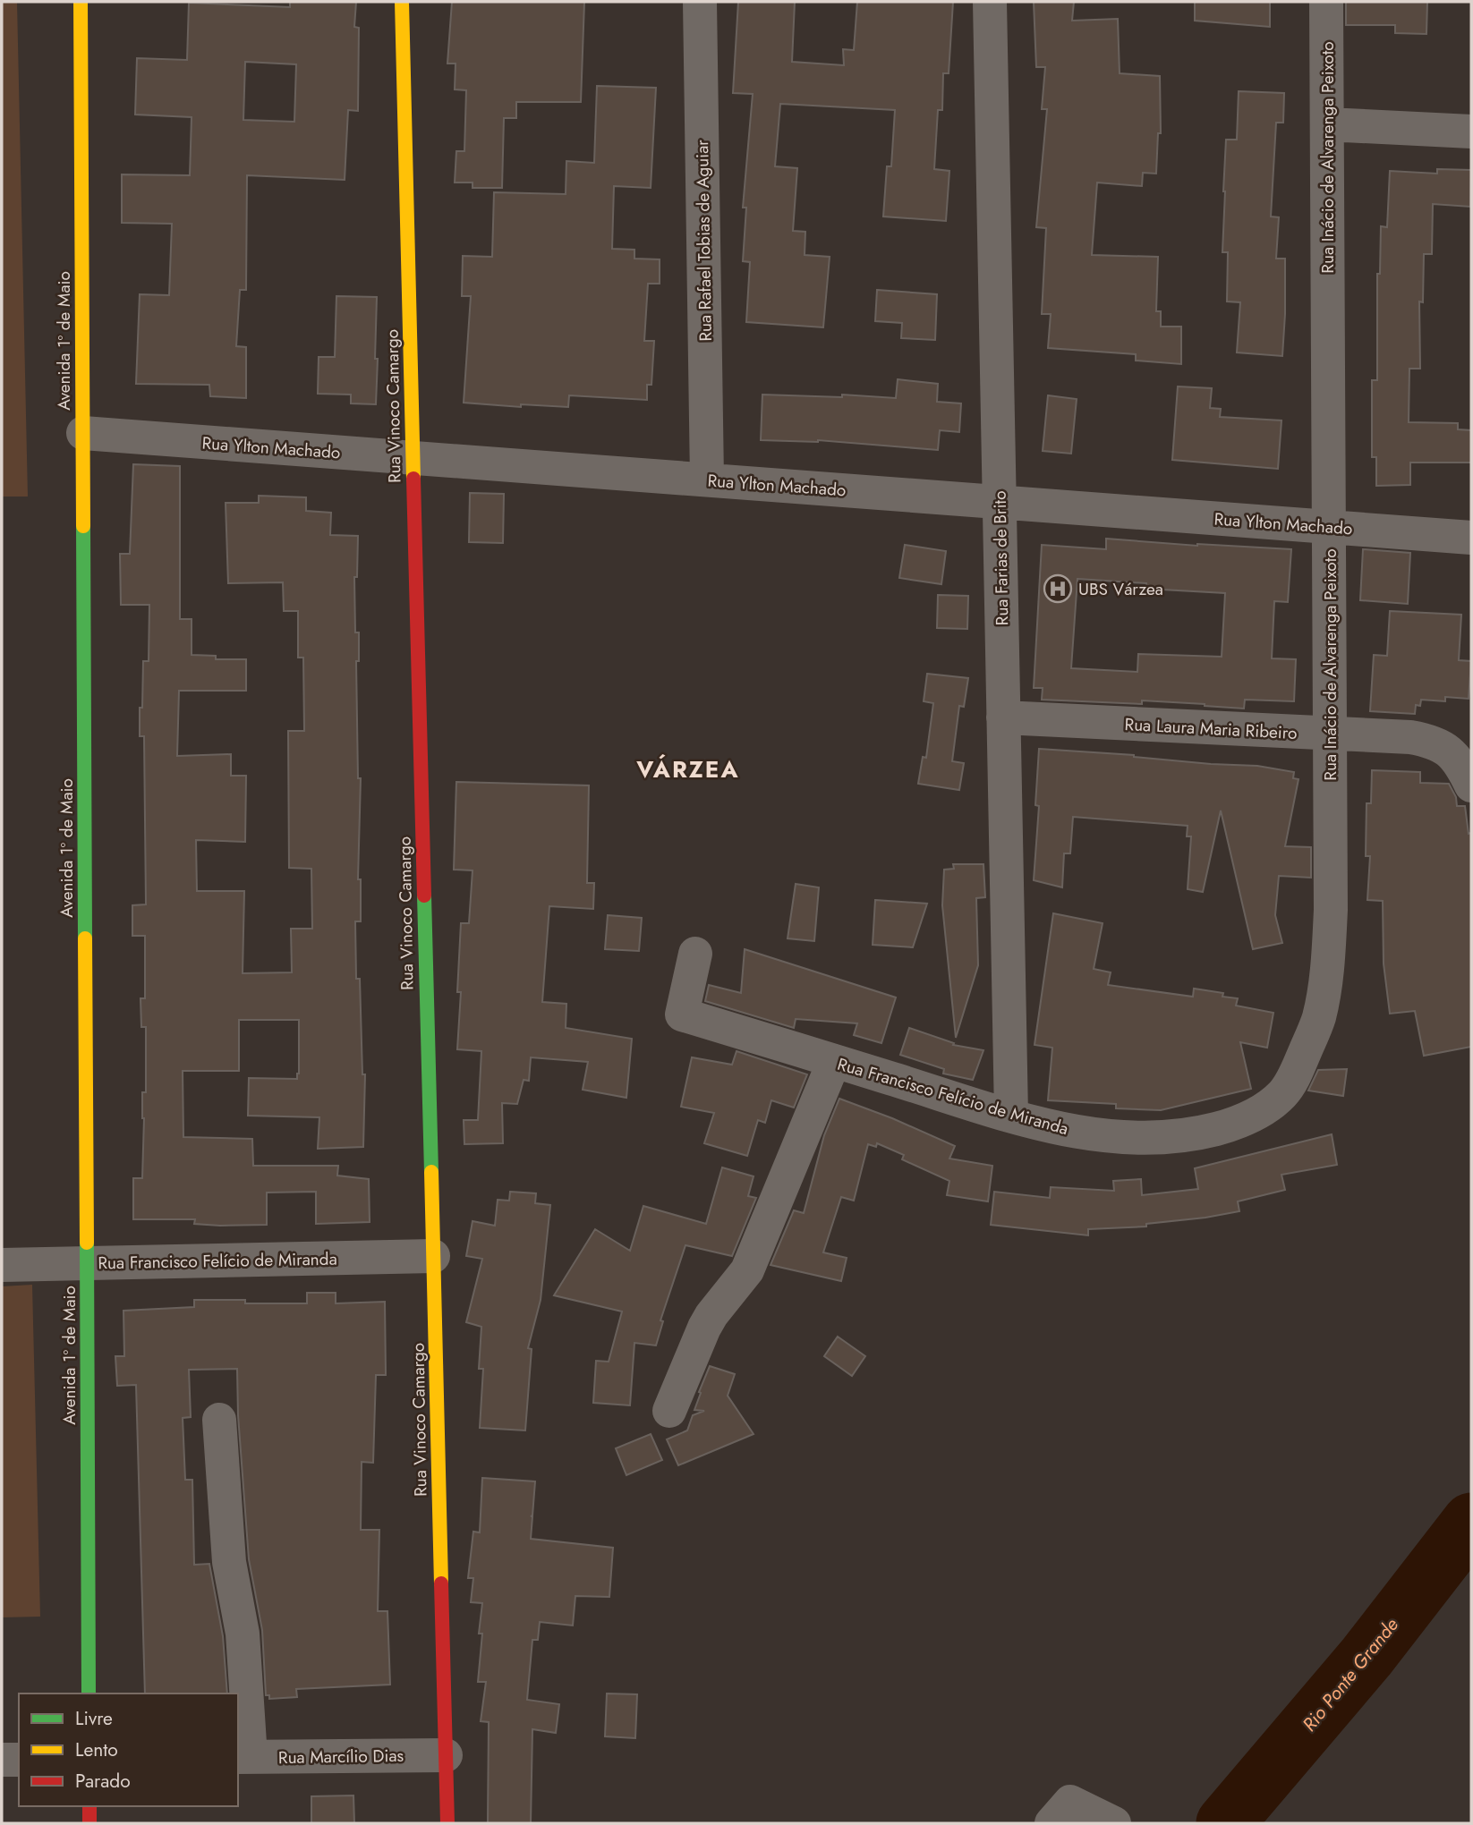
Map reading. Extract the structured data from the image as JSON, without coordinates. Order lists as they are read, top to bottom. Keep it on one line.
{"streets":{"street":["Rua Inácio de Alvarenga Peixoto","Rua Rafael Tobias de Aguiar","Avenida 1º de Maio","Rua Vinoco Camargo","Rua Ylton Machado","Rua Farias de Brito","Rua Laura Maria Ribeiro","Rua Francisco Felício de Miranda","Rua Marcílio Dias"]},"crossings":[["Rua Inácio de Alvarenga Peixoto","Rua Ylton Machado"],["Rua Inácio de Alvarenga Peixoto","Rua Laura Maria Ribeiro"],["Rua Inácio de Alvarenga Peixoto","Rua Francisco Felício de Miranda"],["Rua Rafael Tobias de Aguiar","Rua Ylton Machado"],["Avenida 1º de Maio","Rua Ylton Machado"],["Avenida 1º de Maio","Rua Francisco Felício de Miranda"],["Rua Vinoco Camargo","Rua Ylton Machado"],["Rua Vinoco Camargo","Rua Francisco Felício de Miranda"],["Rua Vinoco Camargo","Rua Marcílio Dias"],["Rua Ylton Machado","Rua Farias de Brito"],["Rua Farias de Brito","Rua Laura Maria Ribeiro"],["Rua Farias de Brito","Rua Francisco Felício de Miranda"]],"districts":["VÁRZEA"],"water":["Rio Ponte Grande"],"places":{"hospital":["UBS Várzea"]},"legend":["Livre","Lento","Parado"]}
